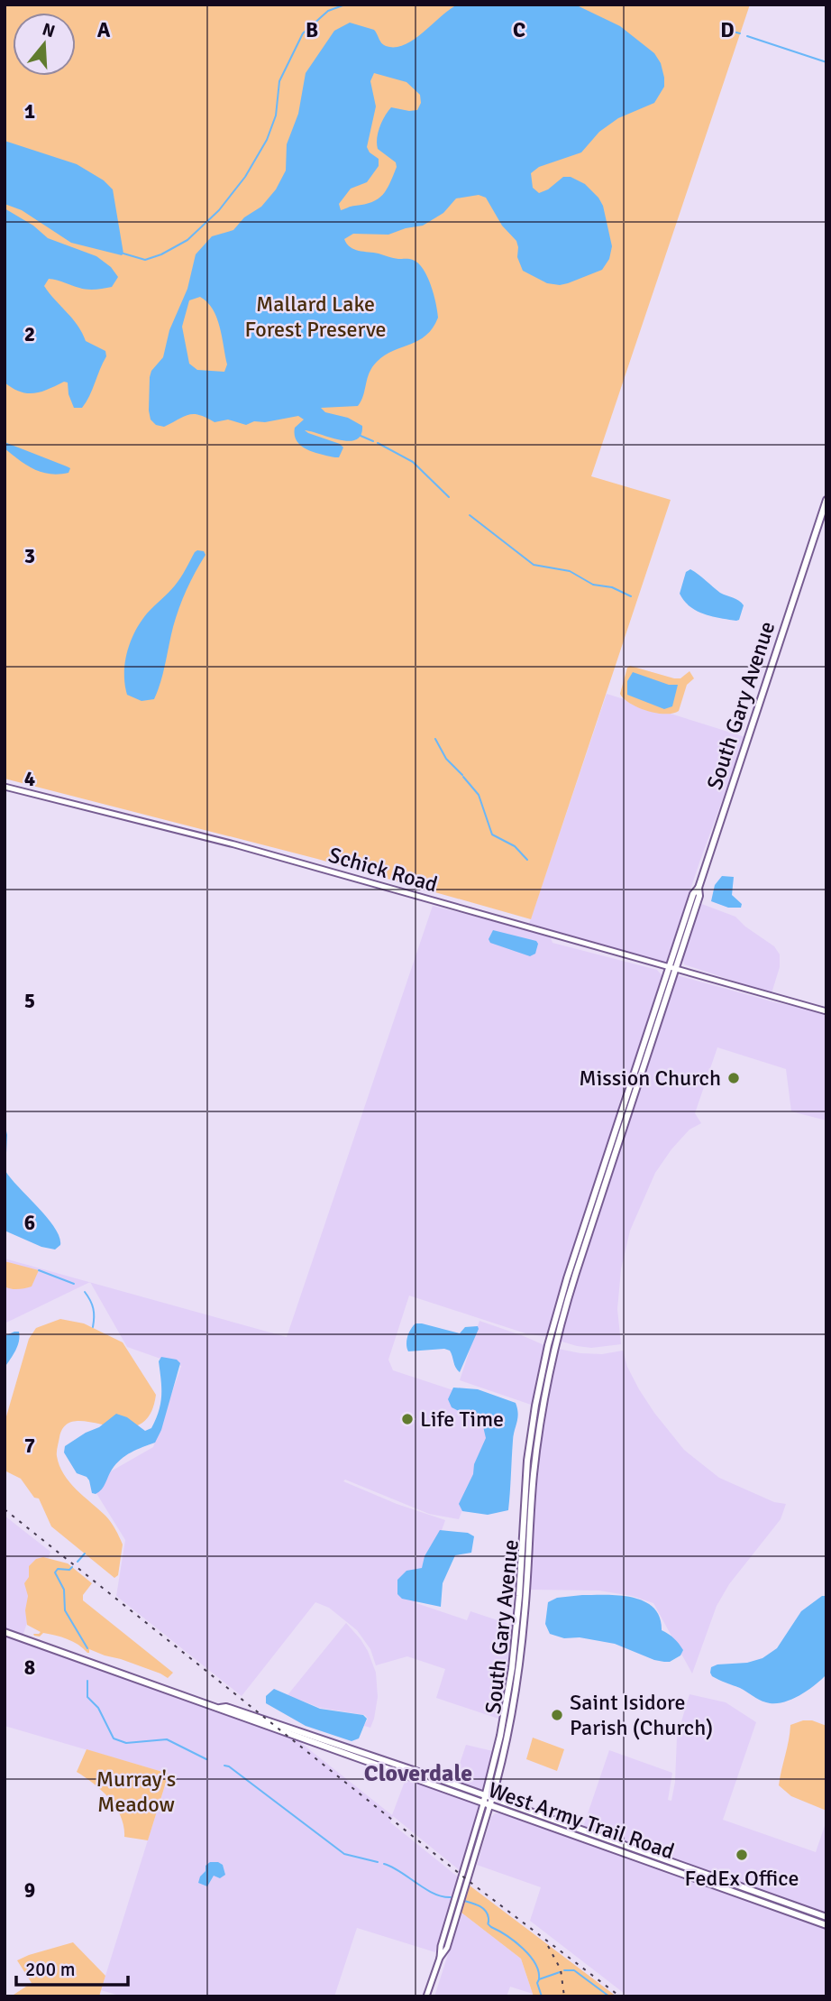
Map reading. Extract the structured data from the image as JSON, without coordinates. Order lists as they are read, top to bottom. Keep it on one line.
{"streets":{"main road":["South Gary Avenue","West Army Trail Road"],"street":["Schick Road"]},"crossings":[["South Gary Avenue","Schick Road"],["South Gary Avenue","West Army Trail Road"]],"districts":["Cloverdale"],"parks":["Mallard Lake Forest Preserve","Murray's Meadow"],"places":["Mission Church","Life Time","Saint Isidore Parish (Church)","FedEx Office"],"scale_bar":"200 m","north":"top","grid":{"columns":["A","B","C","D"],"rows":["1","2","3","4","5","6","7","8","9"]}}
